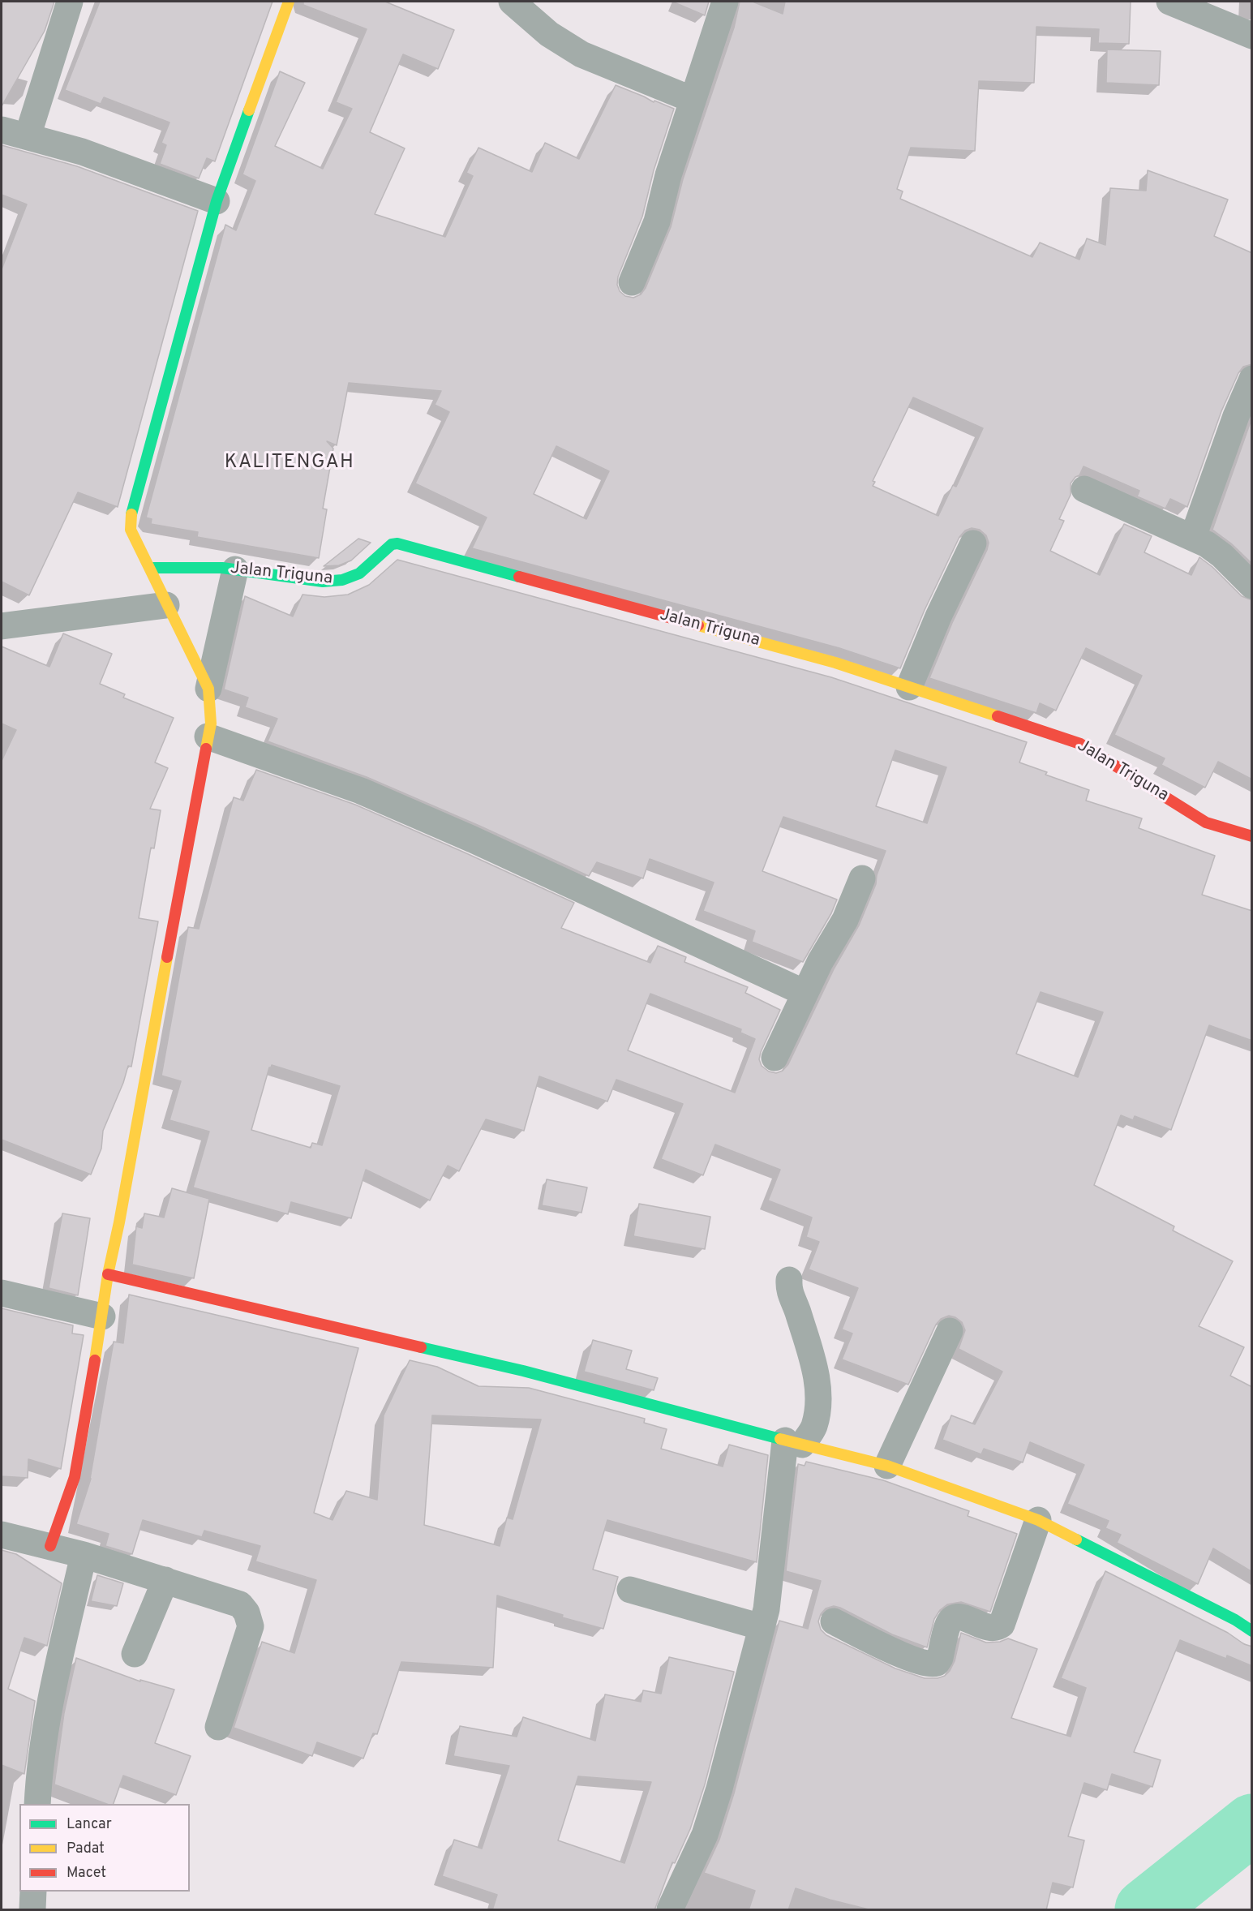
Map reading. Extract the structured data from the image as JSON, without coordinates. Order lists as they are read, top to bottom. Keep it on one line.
{"streets":{"street":["Jalan Triguna"]},"districts":["KALITENGAH"],"legend":["Lancar","Padat","Macet"]}
